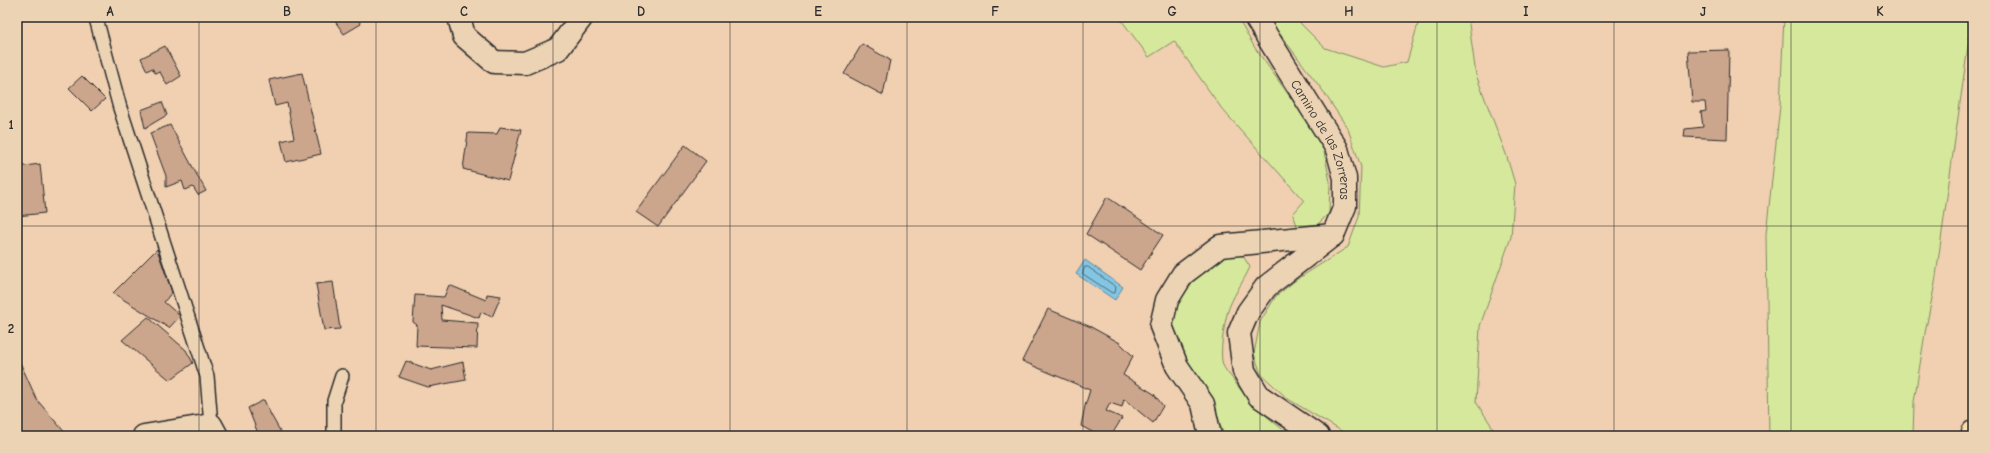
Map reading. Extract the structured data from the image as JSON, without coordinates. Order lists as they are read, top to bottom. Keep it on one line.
{"streets":{"street":["Camino de las Zorreras"]},"grid":{"columns":["A","B","C","D","E","F","G","H","I","J","K"],"rows":["1","2"]}}
